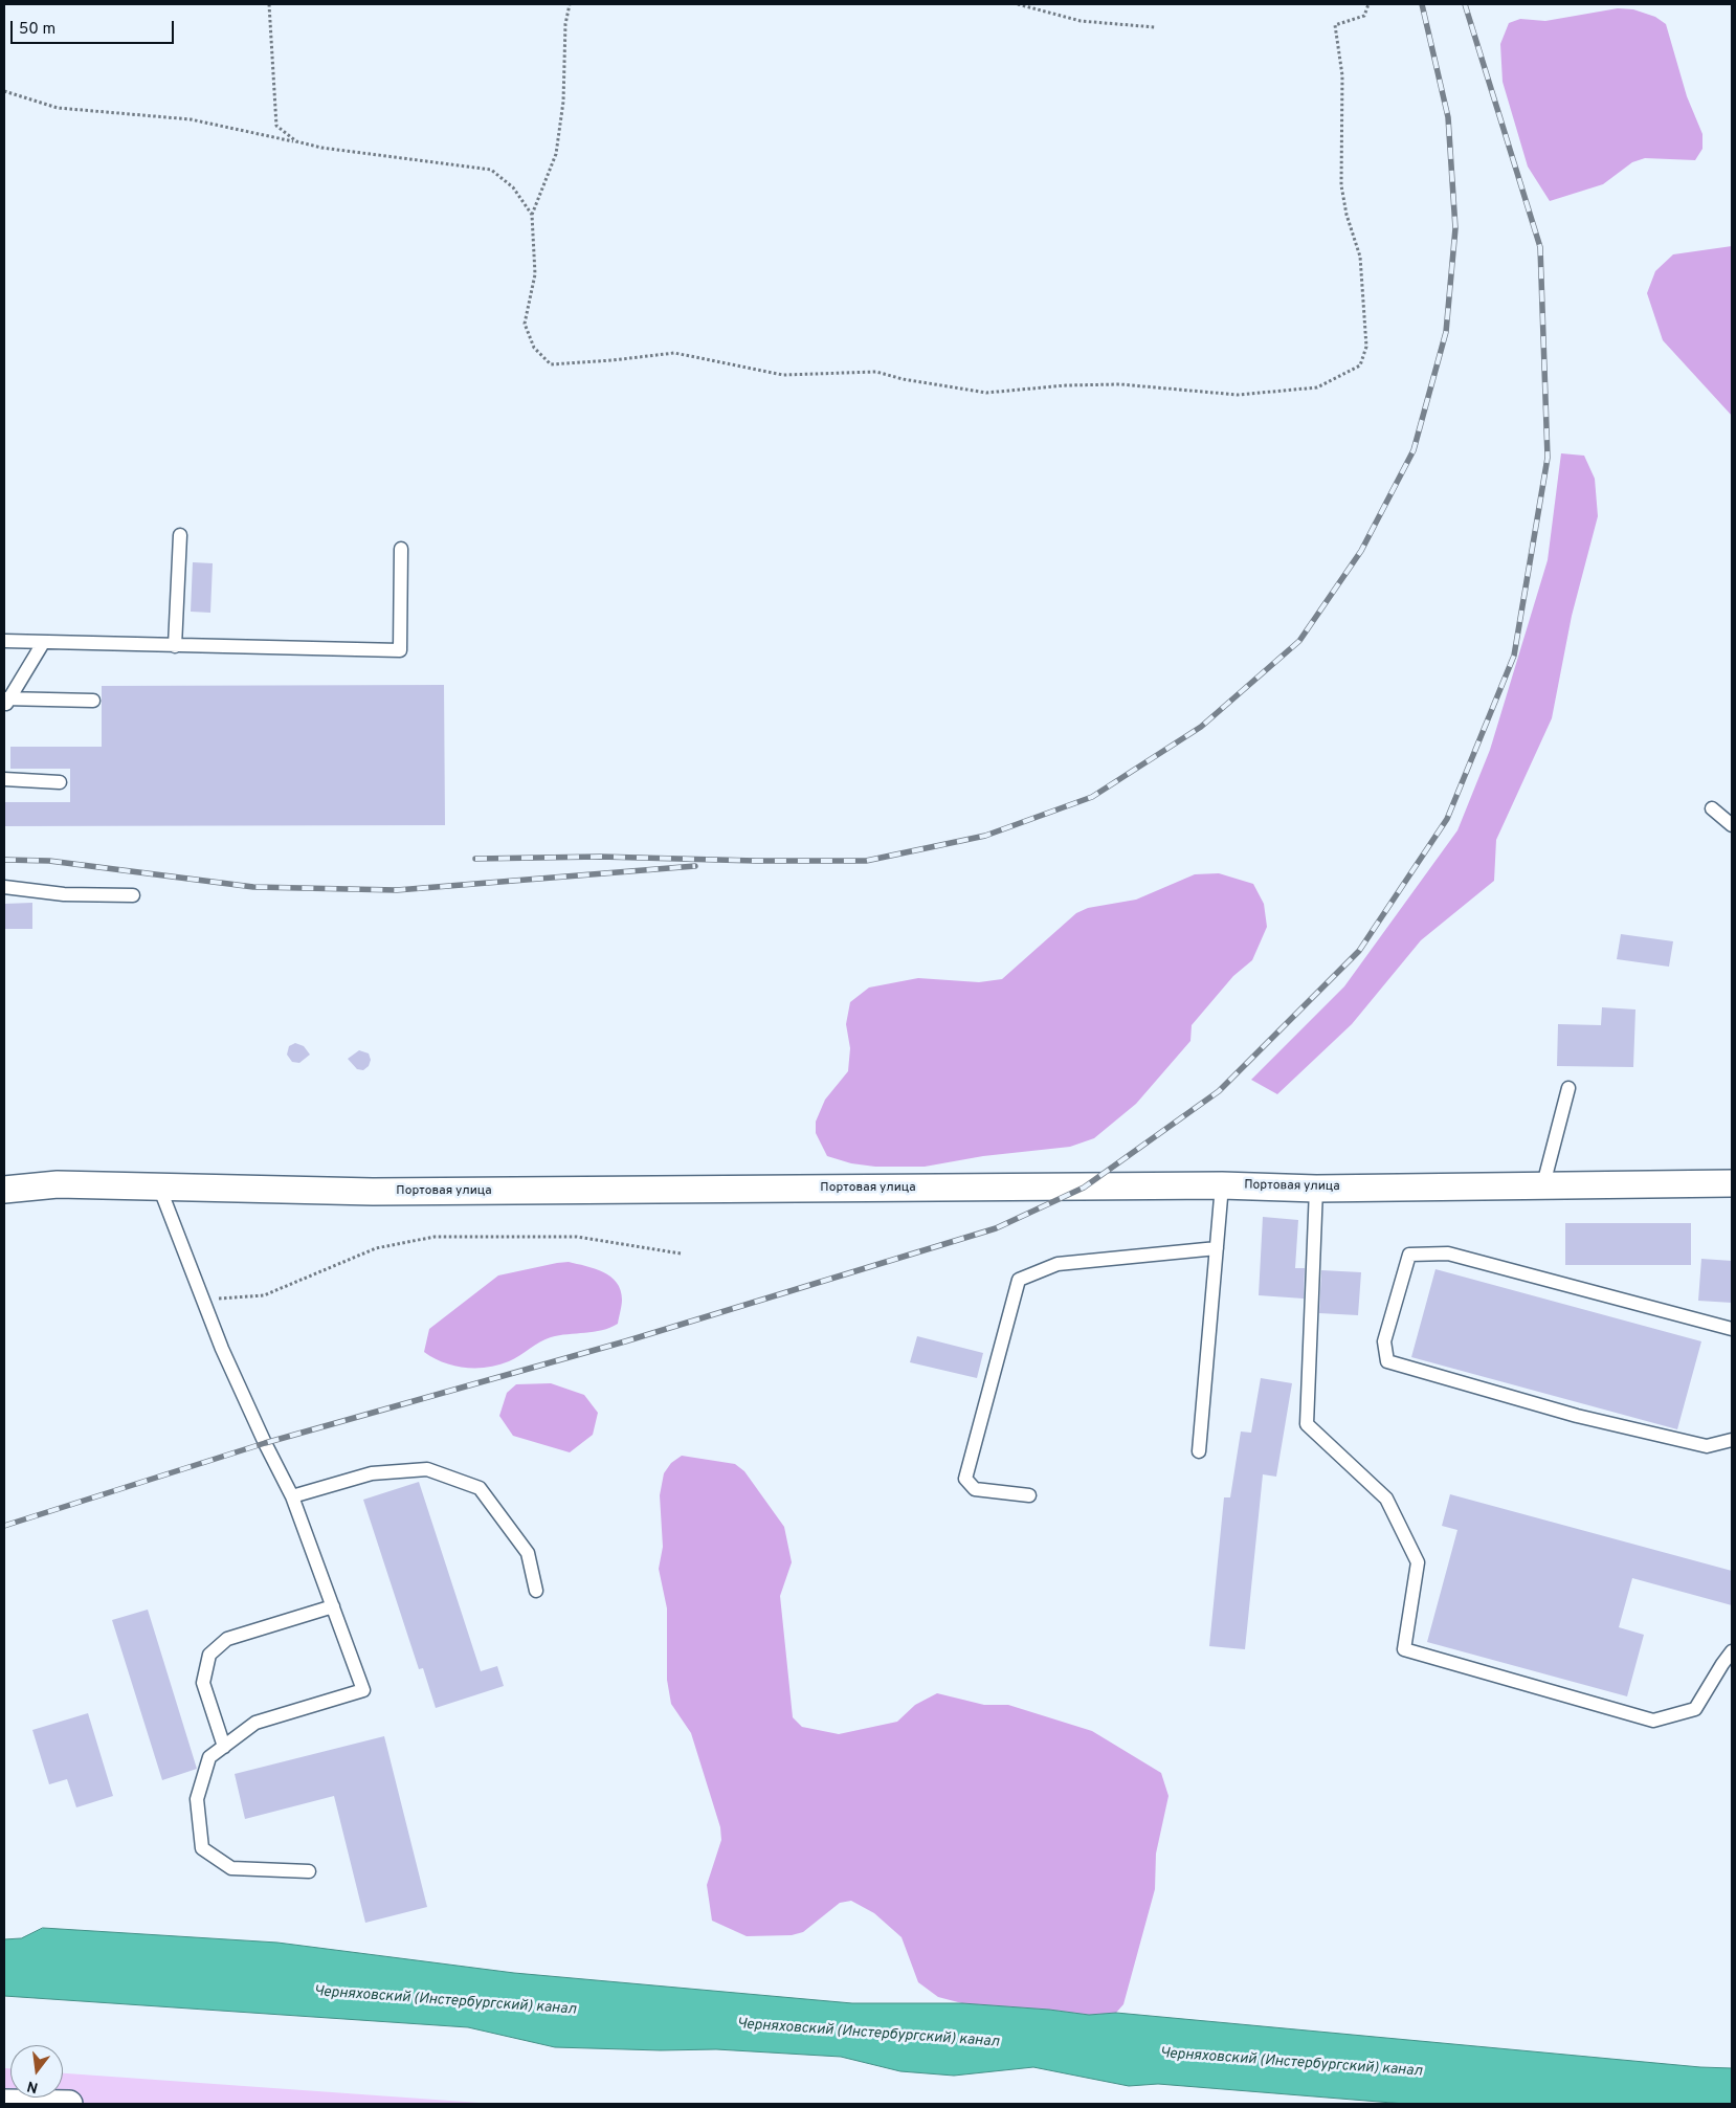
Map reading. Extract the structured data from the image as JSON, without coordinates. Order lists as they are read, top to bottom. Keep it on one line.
{"streets":{"street":["Портовая улица"]},"water":["Черняховский (Инстербургский) канал"],"scale_bar":"50 m","north":"bottom"}
